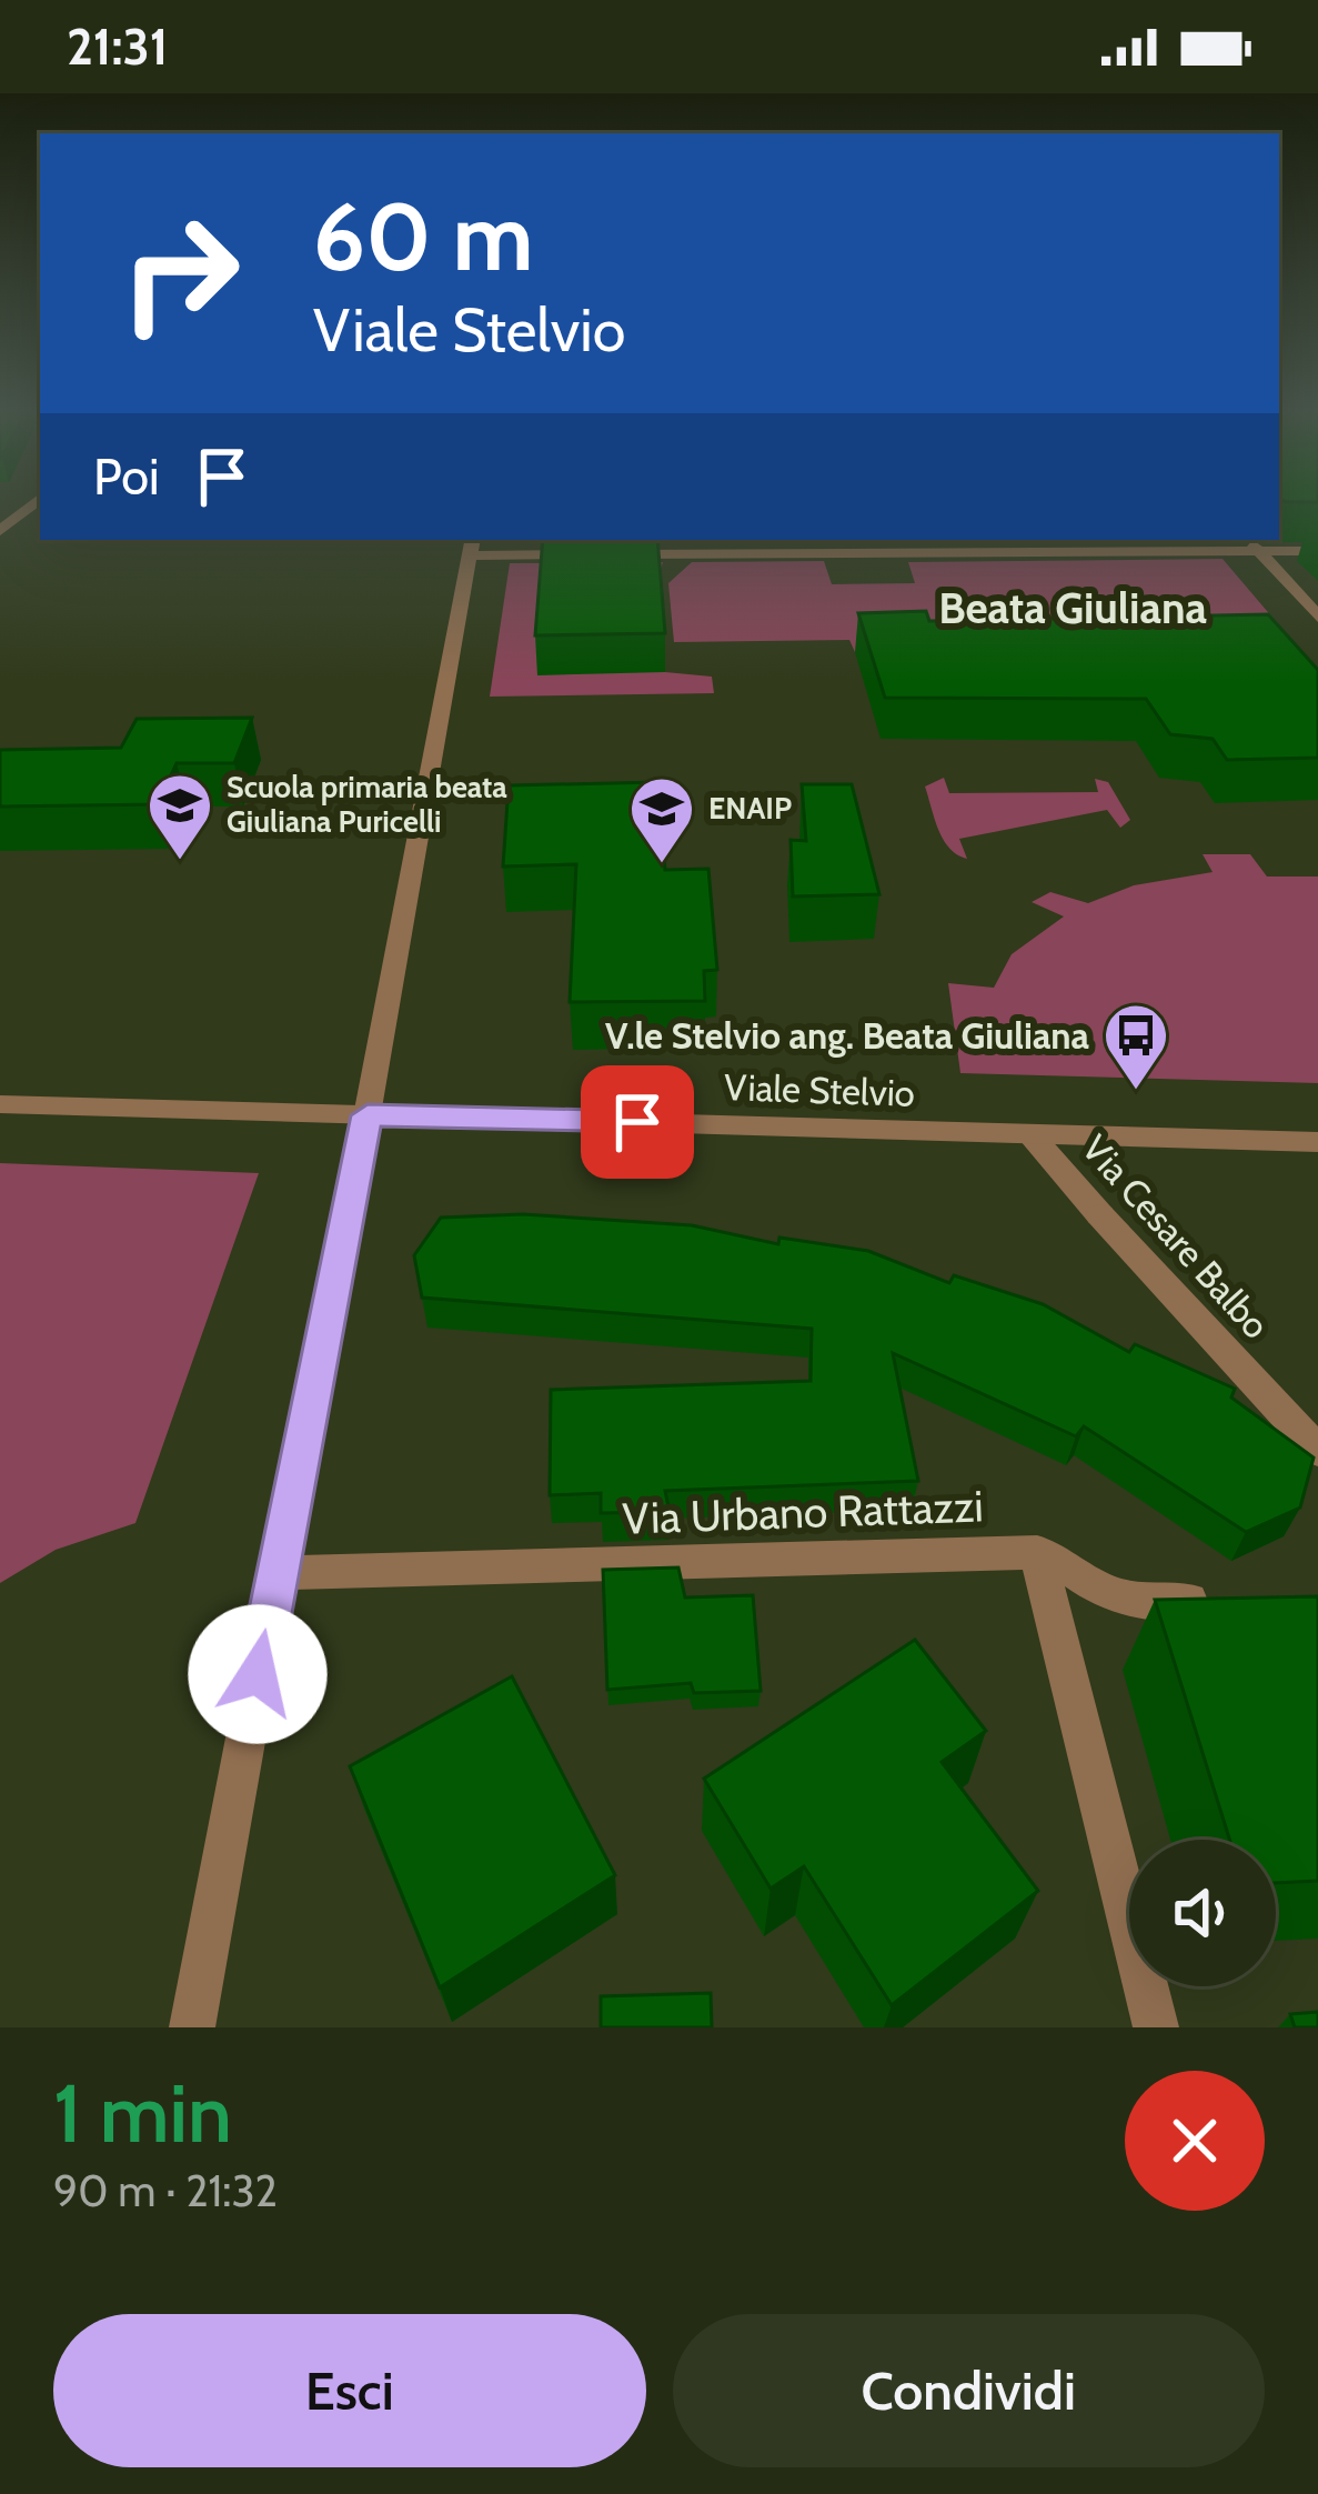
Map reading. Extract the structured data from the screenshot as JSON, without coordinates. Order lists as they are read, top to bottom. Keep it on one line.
{"streets":{"street":["Viale Stelvio","Via Cesare Balbo","Via Urbano Rattazzi"]},"crossings":[["Viale Stelvio","Via Cesare Balbo"]],"districts":["Beata Giuliana"],"places":{"school or university":["Scuola primaria beata Giuliana Puricelli","ENAIP"],"bus stop":["V.le Stelvio ang. Beata Giuliana"]},"page":{"status":"21:31","turn":["60 m","Viale Stelvio"],"then":"Poi","heading":["1 min","90 m · 21:32"],"buttons":["Esci","Condividi"]}}
